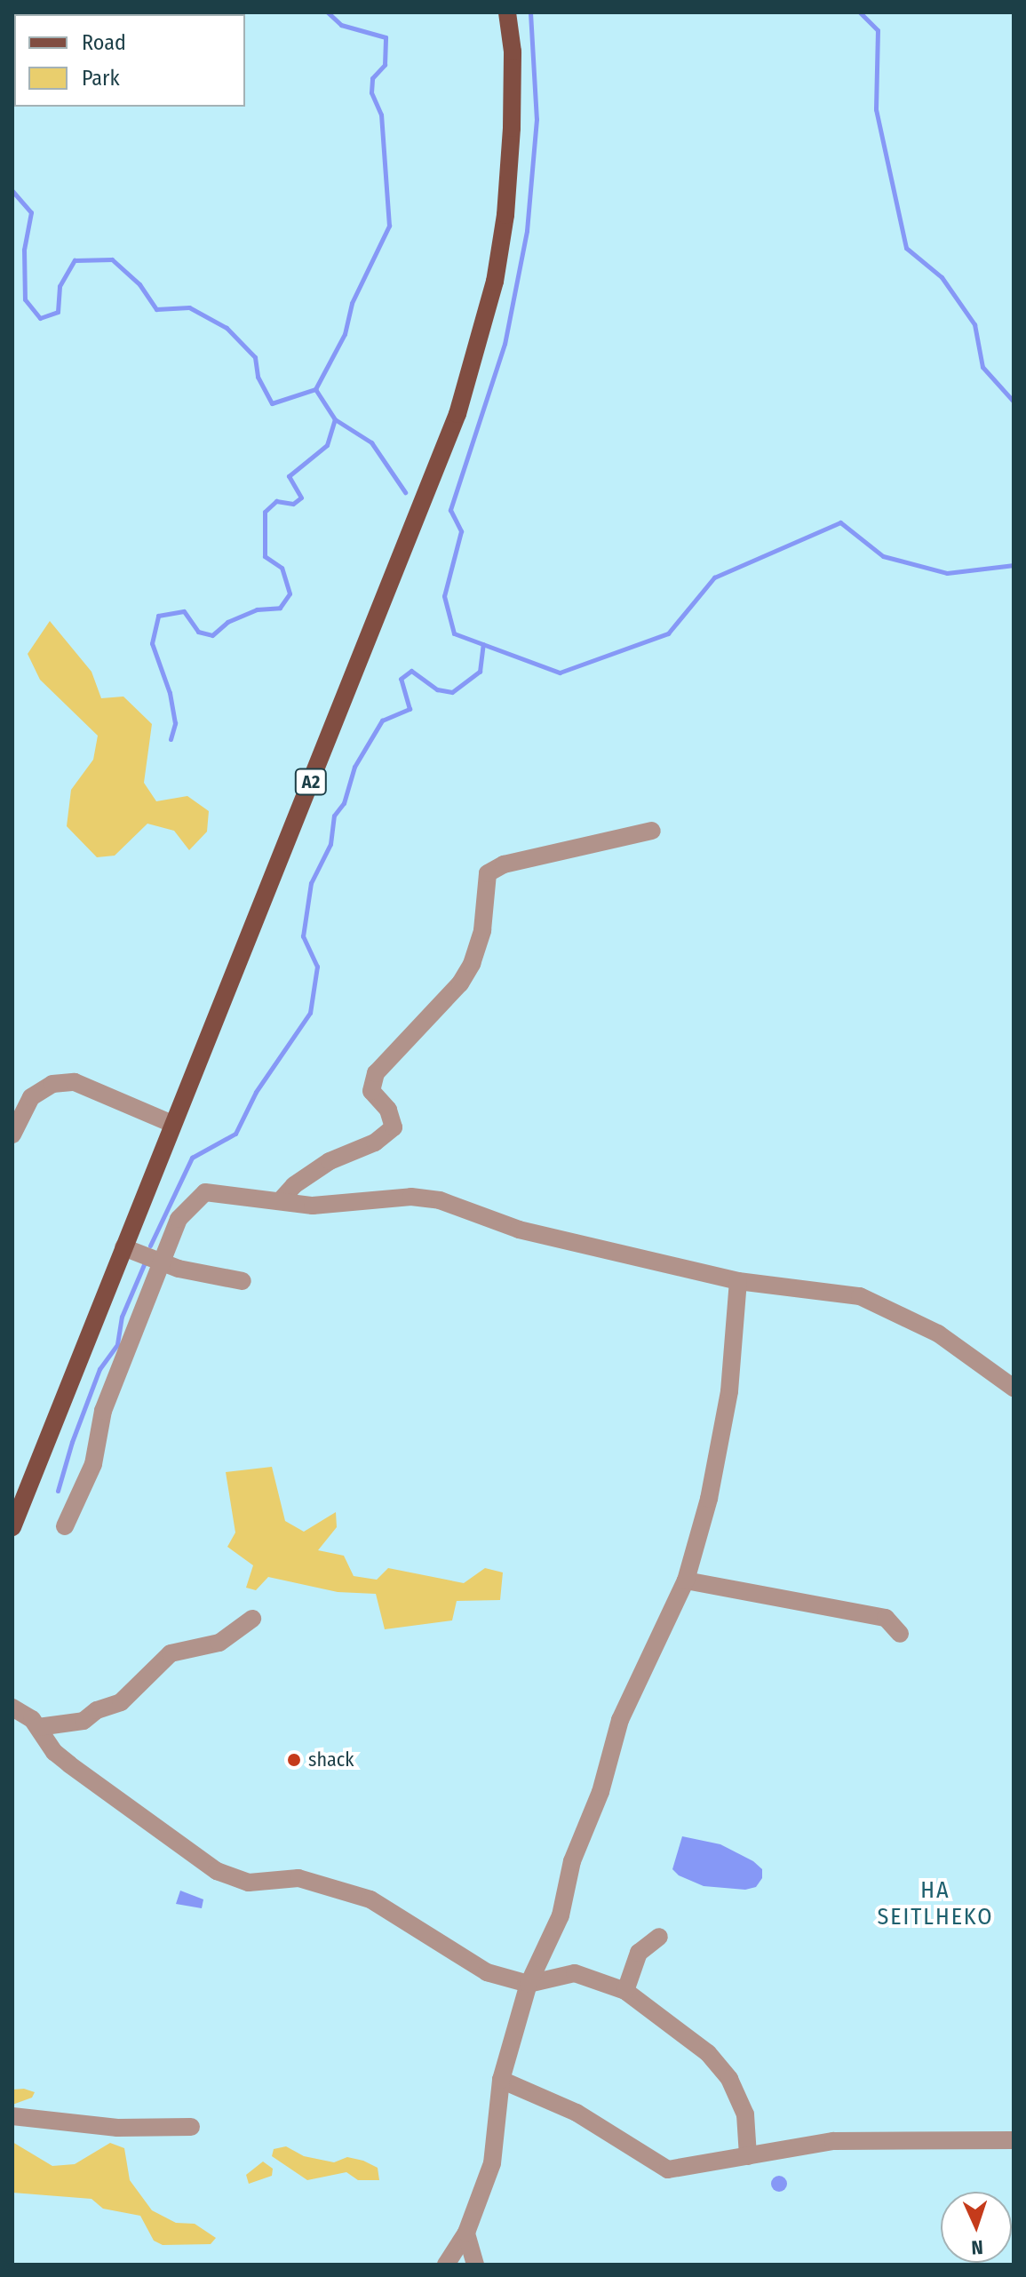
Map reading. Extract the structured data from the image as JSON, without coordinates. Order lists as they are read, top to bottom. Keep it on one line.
{"streets":{"main road":["A2"]},"districts":["HA SEITLHEKO"],"places":["shack"],"legend":["Road","Park"],"north":"bottom"}
